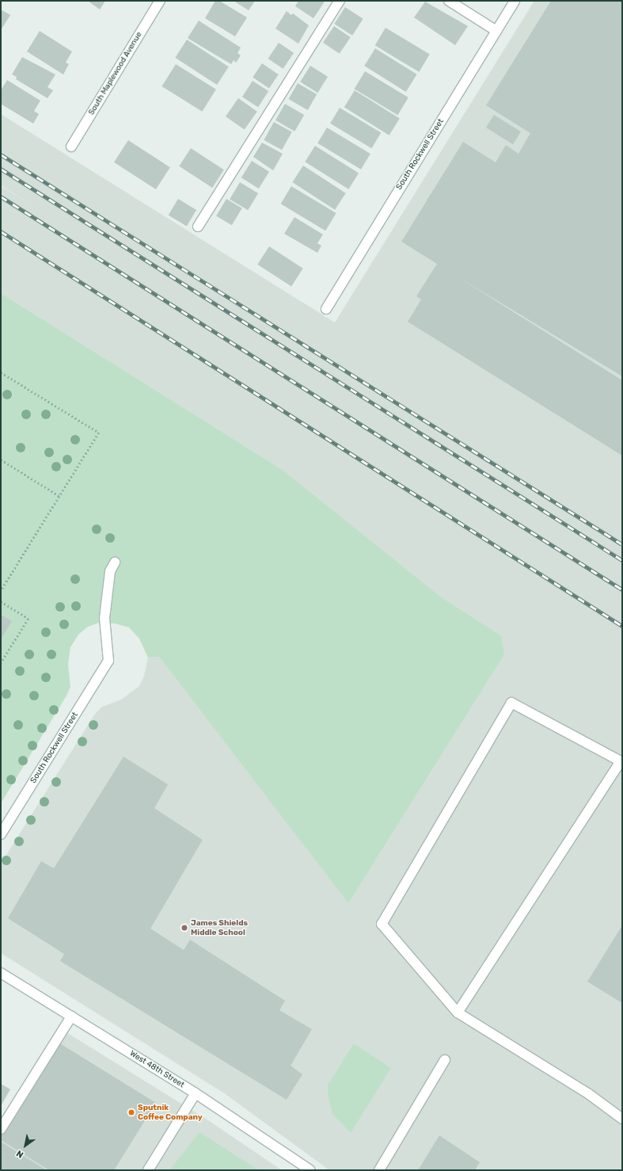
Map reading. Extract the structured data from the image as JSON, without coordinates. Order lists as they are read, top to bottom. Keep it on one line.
{"streets":{"street":["South Maplewood Avenue","South Rockwell Street","West 48th Street"]},"places":["James Shields Middle School","Sputnik Coffee Company"],"north":"bottom left"}
